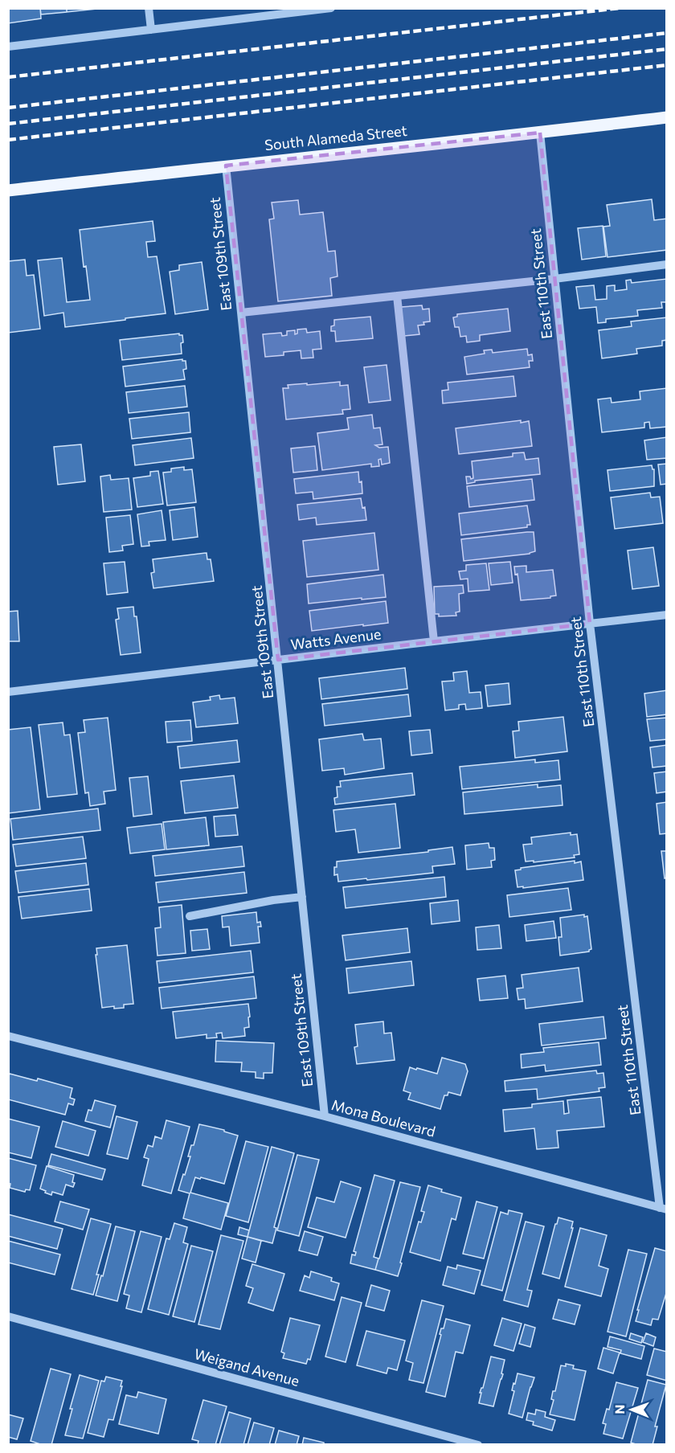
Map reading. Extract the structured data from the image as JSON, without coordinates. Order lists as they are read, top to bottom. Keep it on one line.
{"streets":{"main road":["South Alameda Street"],"street":["East 109th Street","East 110th Street","Watts Avenue","Mona Boulevard","Weigand Avenue"]},"crossings":[["South Alameda Street","East 109th Street"],["South Alameda Street","East 110th Street"],["East 109th Street","Watts Avenue"],["East 109th Street","Mona Boulevard"],["East 110th Street","Watts Avenue"],["East 110th Street","Mona Boulevard"]],"north":"left"}
